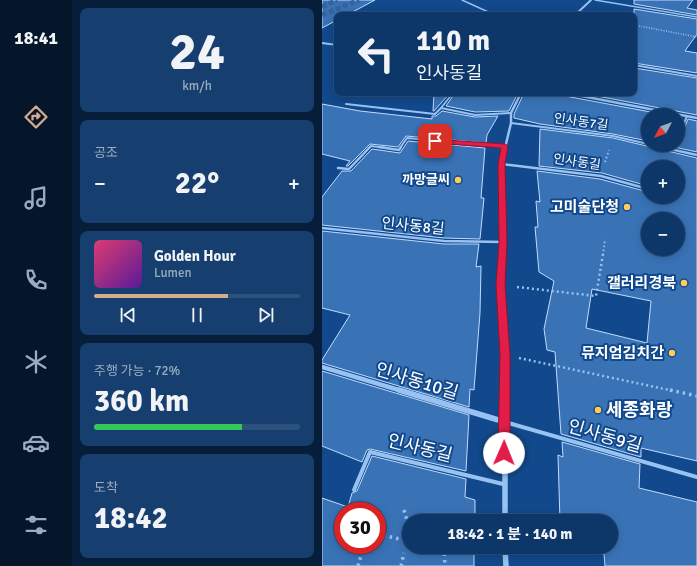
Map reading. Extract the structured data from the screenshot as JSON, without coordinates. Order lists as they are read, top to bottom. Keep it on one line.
{"streets":{"street":["인사동10길"],"lane":["인사동7길","인사동길","인사동8길","인사동9길"]},"crossings":[["인사동10길","인사동9길"]],"places":["까망글씨","고미술단청","갤러리경북","뮤지엄김치간","세종화랑"],"north":"bottom left","page":{"tabs":"18:41","tile":[["24","km/h"],"공조",["주행 가능 · 72%","360 km"],["도착","18:42"]],"turn":["110 m","인사동길"],"map_buttons":["+","−"],"heat":["−","22°","+"],"song":["Golden Hour","Lumen"],"limit":"30","trip":"18:42 · 1 분 · 140 m"}}
